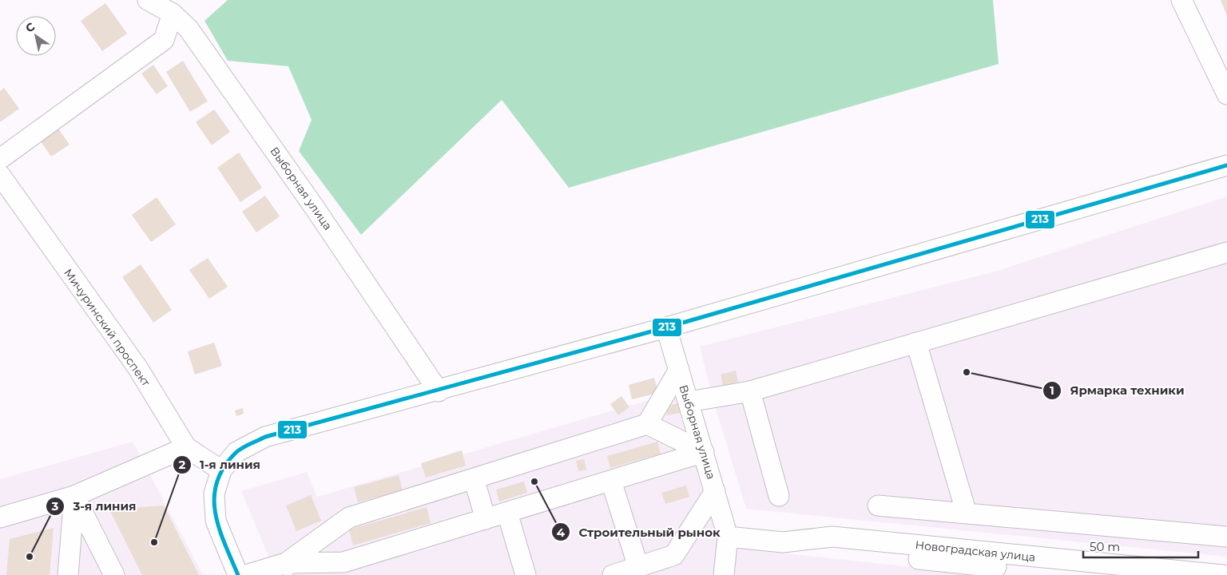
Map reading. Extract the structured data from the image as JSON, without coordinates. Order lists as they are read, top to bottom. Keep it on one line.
{"streets":{"street":["Выборная улица","Мичуринский проспект","Новоградская улица"]},"crossings":[["Выборная улица","Новоградская улица"]],"places":["Ярмарка техники","Строительный рынок","1-я линия","3-я линия"],"lines":["transit line 213"],"scale_bar":"50 m","north":"top left"}
